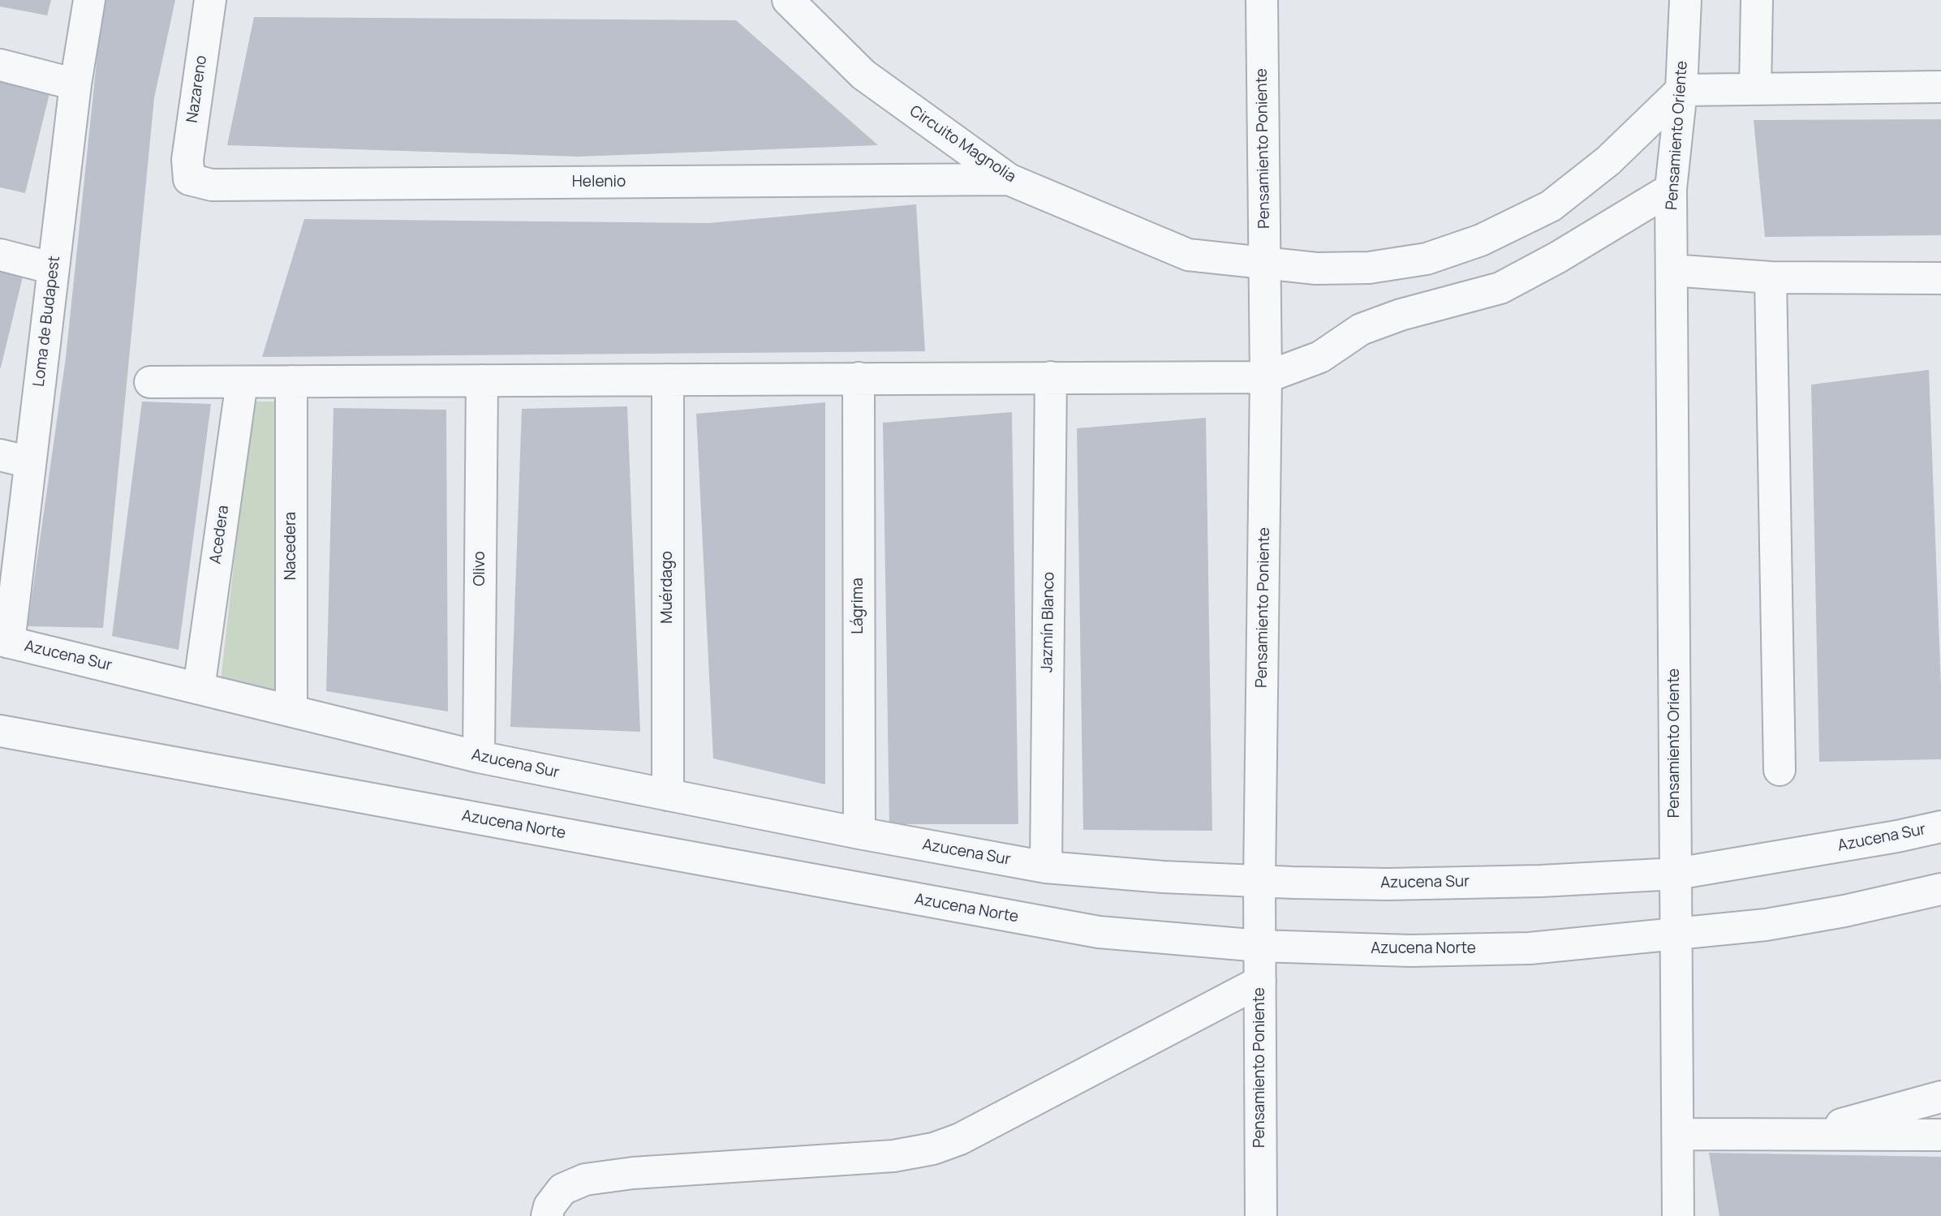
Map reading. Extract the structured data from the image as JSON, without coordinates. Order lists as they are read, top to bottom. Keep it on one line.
{"streets":{"street":["Nazareno","Pensamiento Oriente","Circuito Magnolia","Pensamiento Poniente","Helenio","Loma de Budapest","Acedera","Nacedera","Olivo","Muérdago","Lágrima","Jazmín Blanco","Azucena Sur","Azucena Norte"]},"crossings":[["Nazareno","Helenio"],["Pensamiento Oriente","Circuito Magnolia"],["Pensamiento Oriente","Azucena Sur"],["Pensamiento Oriente","Azucena Norte"],["Circuito Magnolia","Pensamiento Poniente"],["Circuito Magnolia","Helenio"],["Pensamiento Poniente","Azucena Sur"],["Pensamiento Poniente","Azucena Norte"],["Loma de Budapest","Azucena Sur"],["Acedera","Azucena Sur"],["Nacedera","Azucena Sur"],["Olivo","Azucena Sur"],["Muérdago","Azucena Sur"],["Lágrima","Azucena Sur"],["Jazmín Blanco","Azucena Sur"]]}
